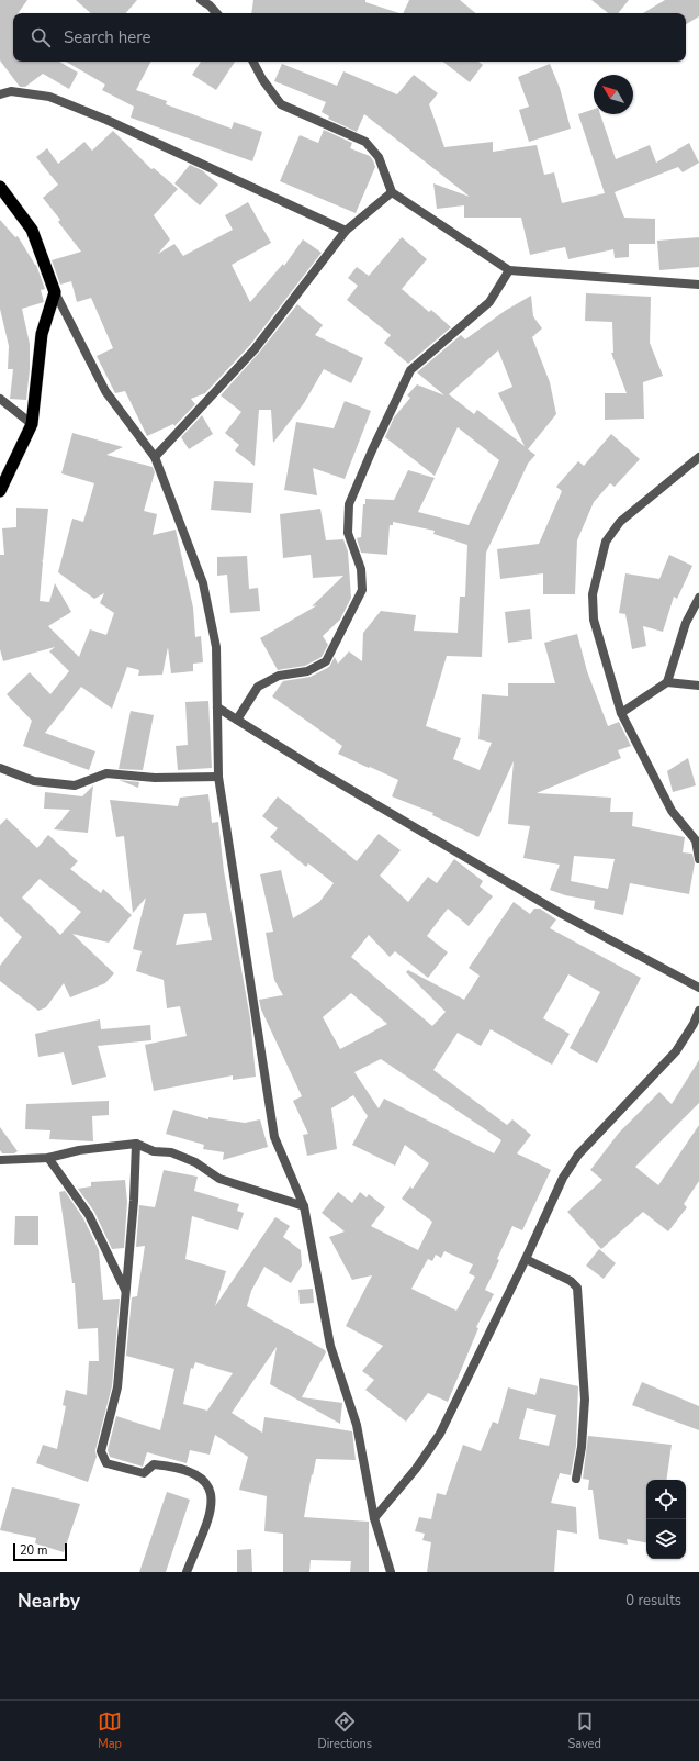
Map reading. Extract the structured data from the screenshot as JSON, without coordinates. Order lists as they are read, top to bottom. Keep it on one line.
{"scale_bar":"20 m","north":"top left","page":{"search":"Search here","scale":"20 m","heading":["Nearby","0 results"],"nav":["Map","Directions","Saved"]}}
